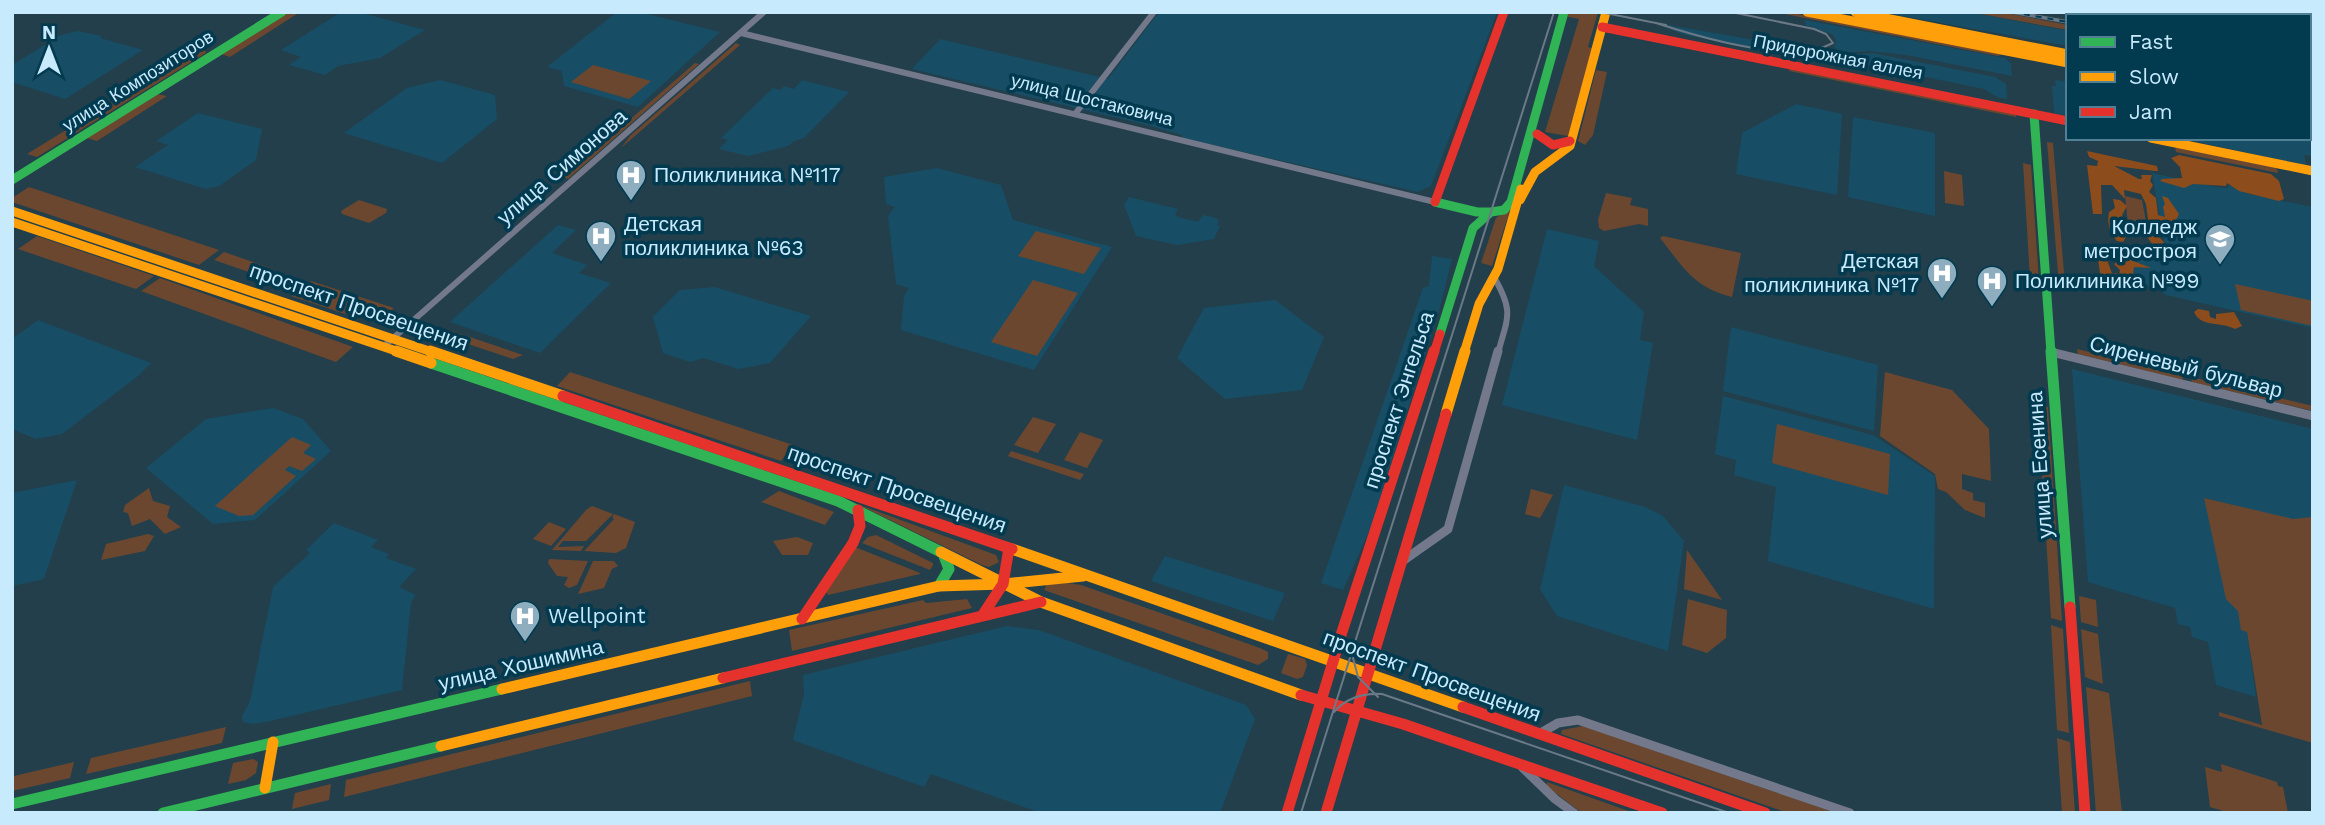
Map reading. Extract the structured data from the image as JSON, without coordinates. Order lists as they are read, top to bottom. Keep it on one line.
{"streets":{"main road":["Придорожная аллея","улица Композиторов","улица Шостаковича","проспект Просвещения","проспект Энгельса","улица Есенина","улица Хошимина"],"street":["улица Симонова","Сиреневый бульвар"]},"crossings":[["Придорожная аллея","улица Есенина"],["улица Шостаковича","улица Симонова"],["улица Шостаковича","проспект Энгельса"],["улица Симонова","проспект Просвещения"],["проспект Просвещения","проспект Энгельса"],["проспект Просвещения","улица Хошимина"],["Сиреневый бульвар","улица Есенина"]],"places":{"hospital":["Поликлиника №117","Детская поликлиника №63","Детская поликлиника №17","Поликлиника №99","Wellpoint"],"school or university":["Колледж метростроя"]},"legend":["Fast","Slow","Jam"],"north":"top"}
